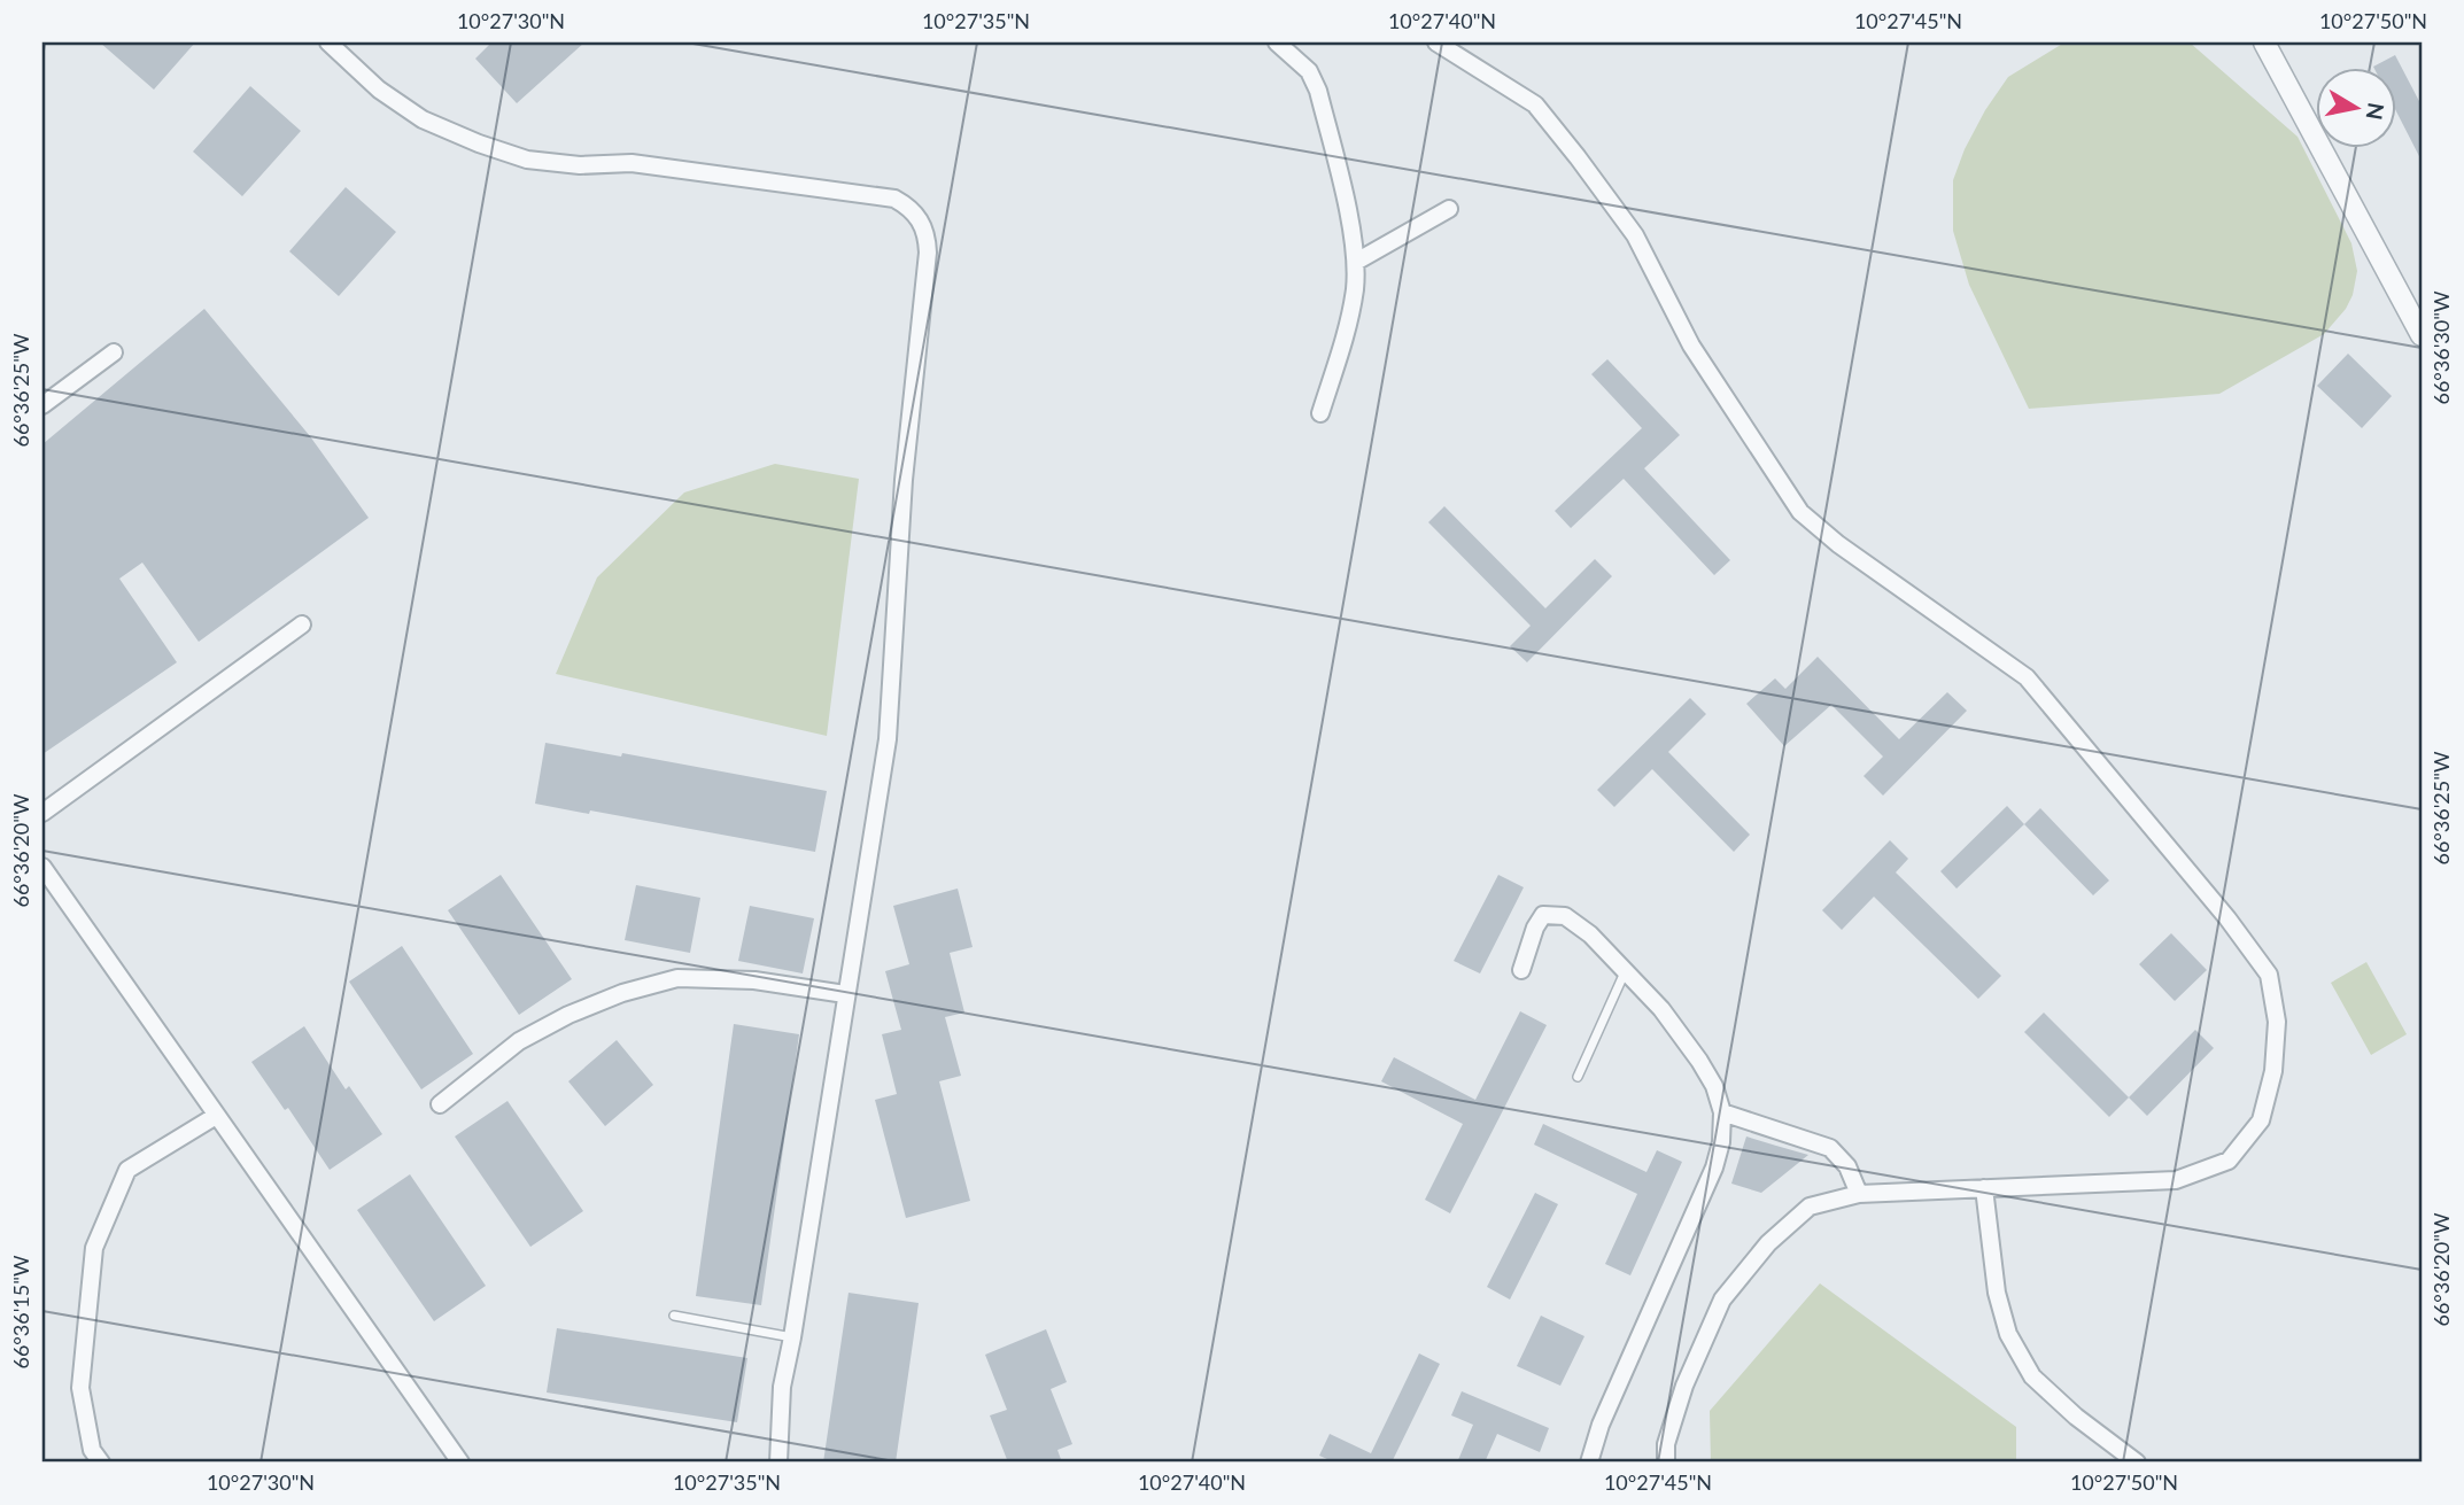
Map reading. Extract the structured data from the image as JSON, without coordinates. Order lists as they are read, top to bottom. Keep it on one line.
{"north":"right","coordinates":["10°27'30\"N","10°27'35\"N","10°27'40\"N","10°27'45\"N","10°27'50\"N","66°36'30\"W","66°36'25\"W","66°36'20\"W","66°36'15\"W"]}
